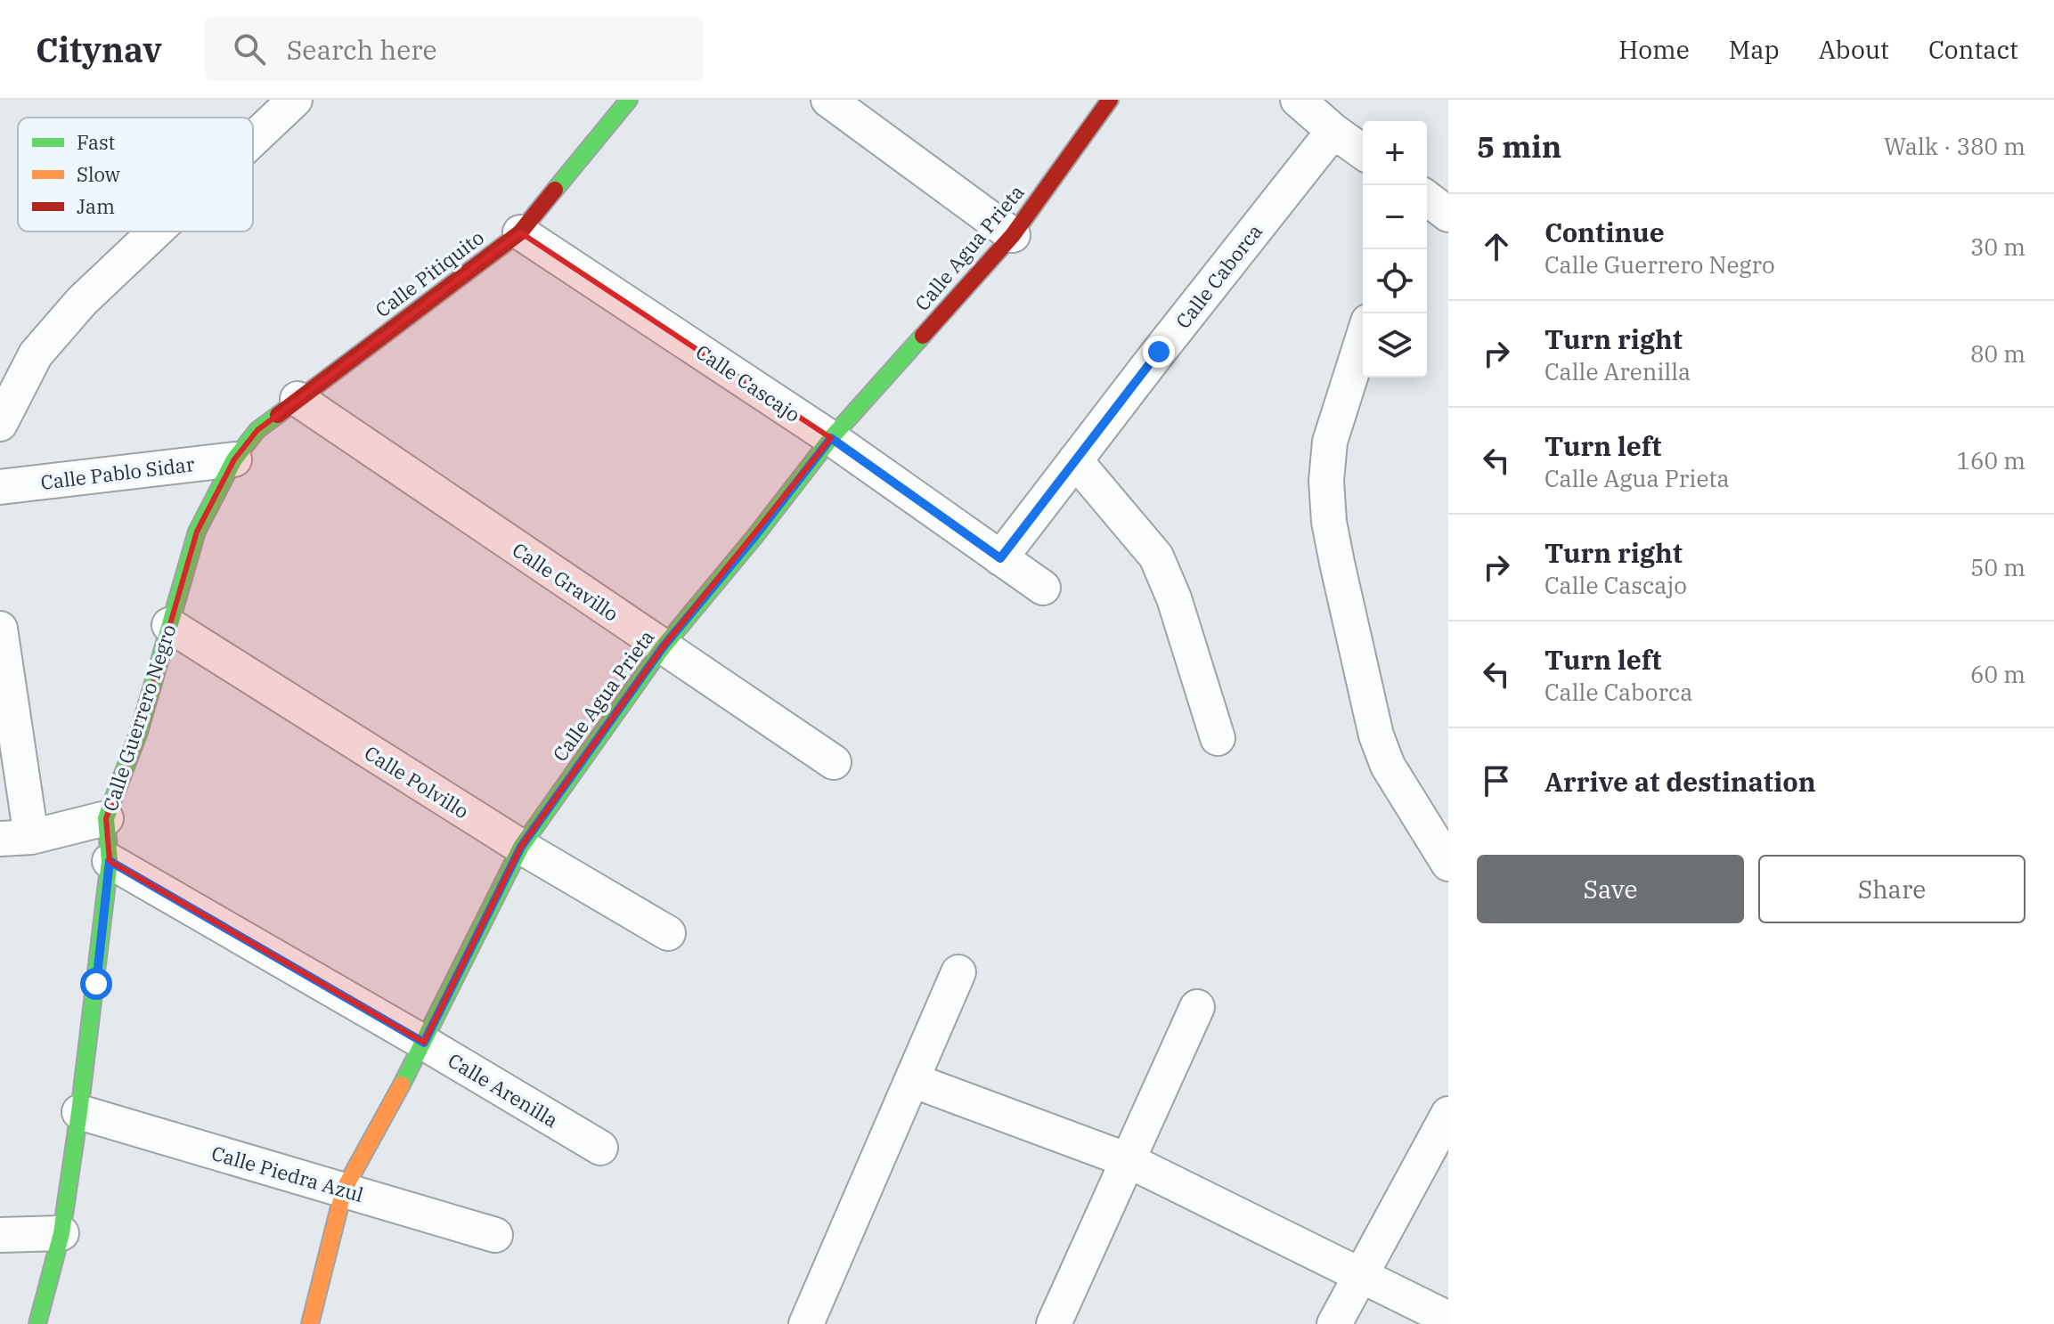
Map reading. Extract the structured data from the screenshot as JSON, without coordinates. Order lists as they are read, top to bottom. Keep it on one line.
{"streets":{"street":["Calle Agua Prieta","Calle Pitiquito","Calle Caborca","Calle Cascajo","Calle Pablo Sidar","Calle Gravillo","Calle Guerrero Negro","Calle Polvillo","Calle Arenilla","Calle Piedra Azul"]},"crossings":[["Calle Agua Prieta","Calle Cascajo"],["Calle Agua Prieta","Calle Gravillo"],["Calle Agua Prieta","Calle Polvillo"],["Calle Agua Prieta","Calle Arenilla"],["Calle Agua Prieta","Calle Piedra Azul"],["Calle Pitiquito","Calle Cascajo"],["Calle Pitiquito","Calle Pablo Sidar"],["Calle Pitiquito","Calle Gravillo"],["Calle Pitiquito","Calle Guerrero Negro"],["Calle Caborca","Calle Cascajo"],["Calle Pablo Sidar","Calle Guerrero Negro"],["Calle Guerrero Negro","Calle Polvillo"],["Calle Guerrero Negro","Calle Arenilla"],["Calle Guerrero Negro","Calle Piedra Azul"]],"legend":["Fast","Slow","Jam"],"page":{"header":"Citynav","search":"Search here","nav":["Home","Map","About","Contact"],"heading":["5 min","Walk · 380 m"],"map_buttons":["+","−"],"list":[["Continue","Calle Guerrero Negro","30 m"],["Turn right","Calle Arenilla","80 m"],["Turn left","Calle Agua Prieta","160 m"],["Turn right","Calle Cascajo","50 m"],["Turn left","Calle Caborca","60 m"],"Arrive at destination"],"buttons":["Save","Share"]}}
